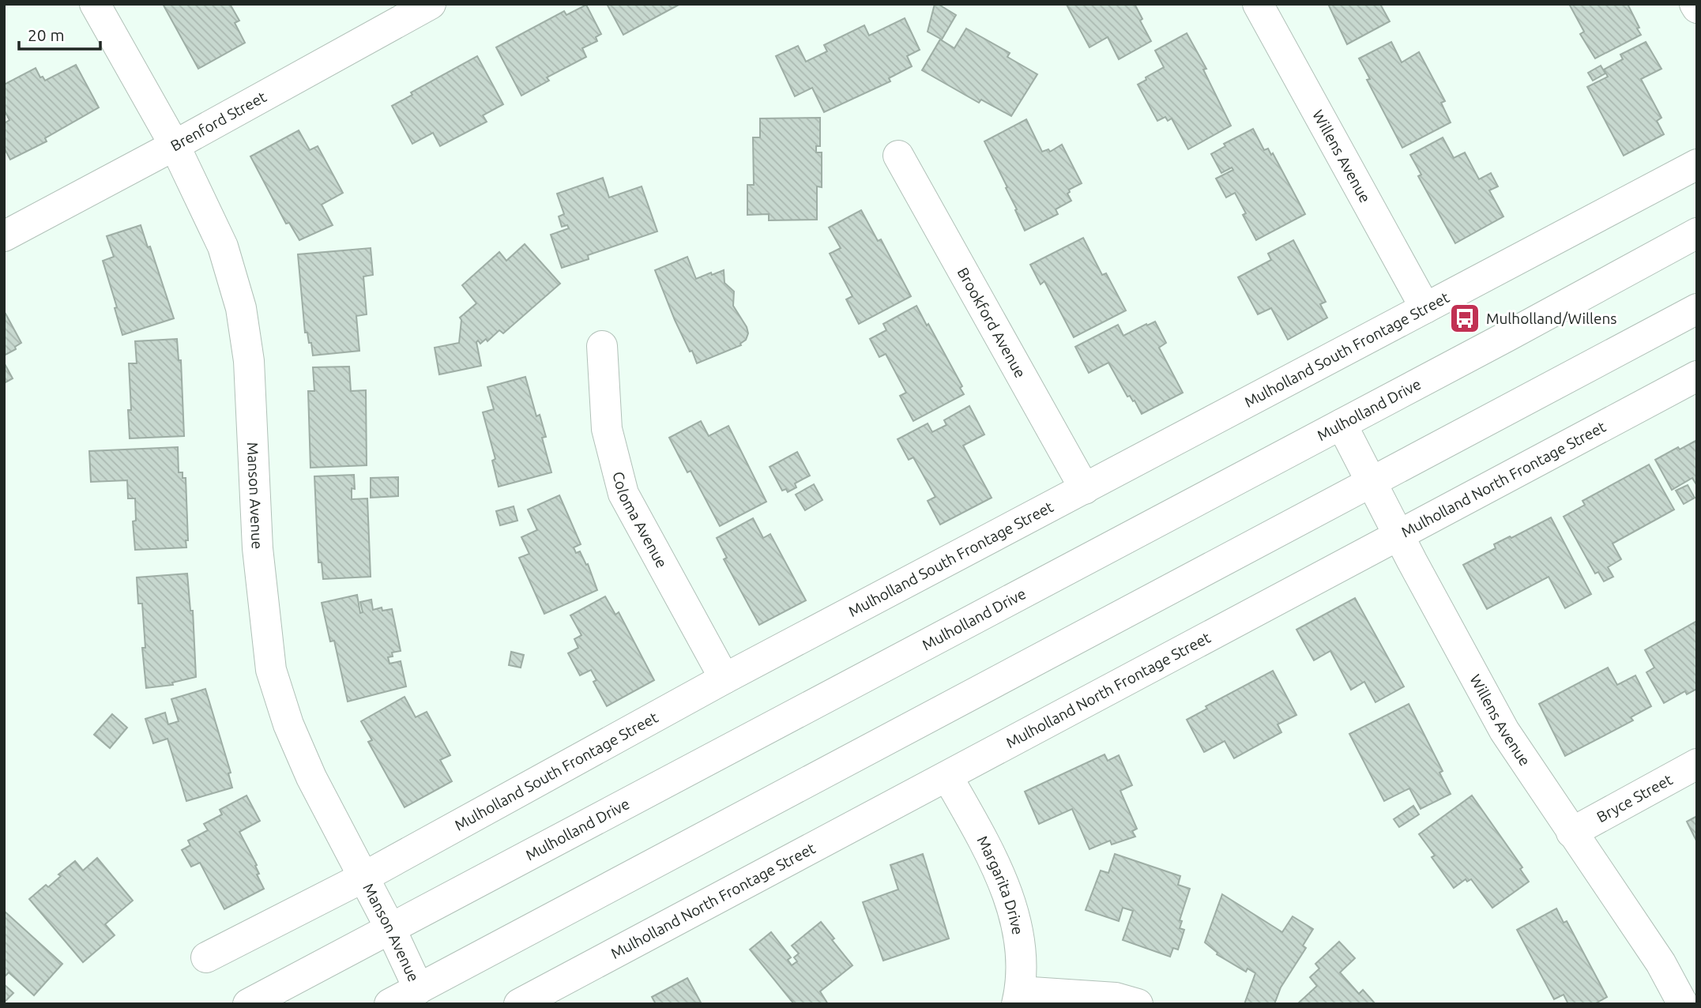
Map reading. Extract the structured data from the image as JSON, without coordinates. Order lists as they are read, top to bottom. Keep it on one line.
{"streets":{"street":["Brenford Street","Willens Avenue","Brookford Avenue","Mulholland South Frontage Street","Mulholland Drive","Mulholland North Frontage Street","Manson Avenue","Coloma Avenue","Bryce Street","Margarita Drive"]},"crossings":[["Brenford Street","Manson Avenue"],["Willens Avenue","Mulholland South Frontage Street"],["Willens Avenue","Mulholland Drive"],["Willens Avenue","Mulholland North Frontage Street"],["Willens Avenue","Bryce Street"],["Brookford Avenue","Mulholland South Frontage Street"],["Mulholland South Frontage Street","Manson Avenue"],["Mulholland South Frontage Street","Coloma Avenue"],["Mulholland Drive","Manson Avenue"],["Mulholland North Frontage Street","Margarita Drive"]],"places":{"bus stop":["Mulholland/Willens"]},"scale_bar":"20 m"}
